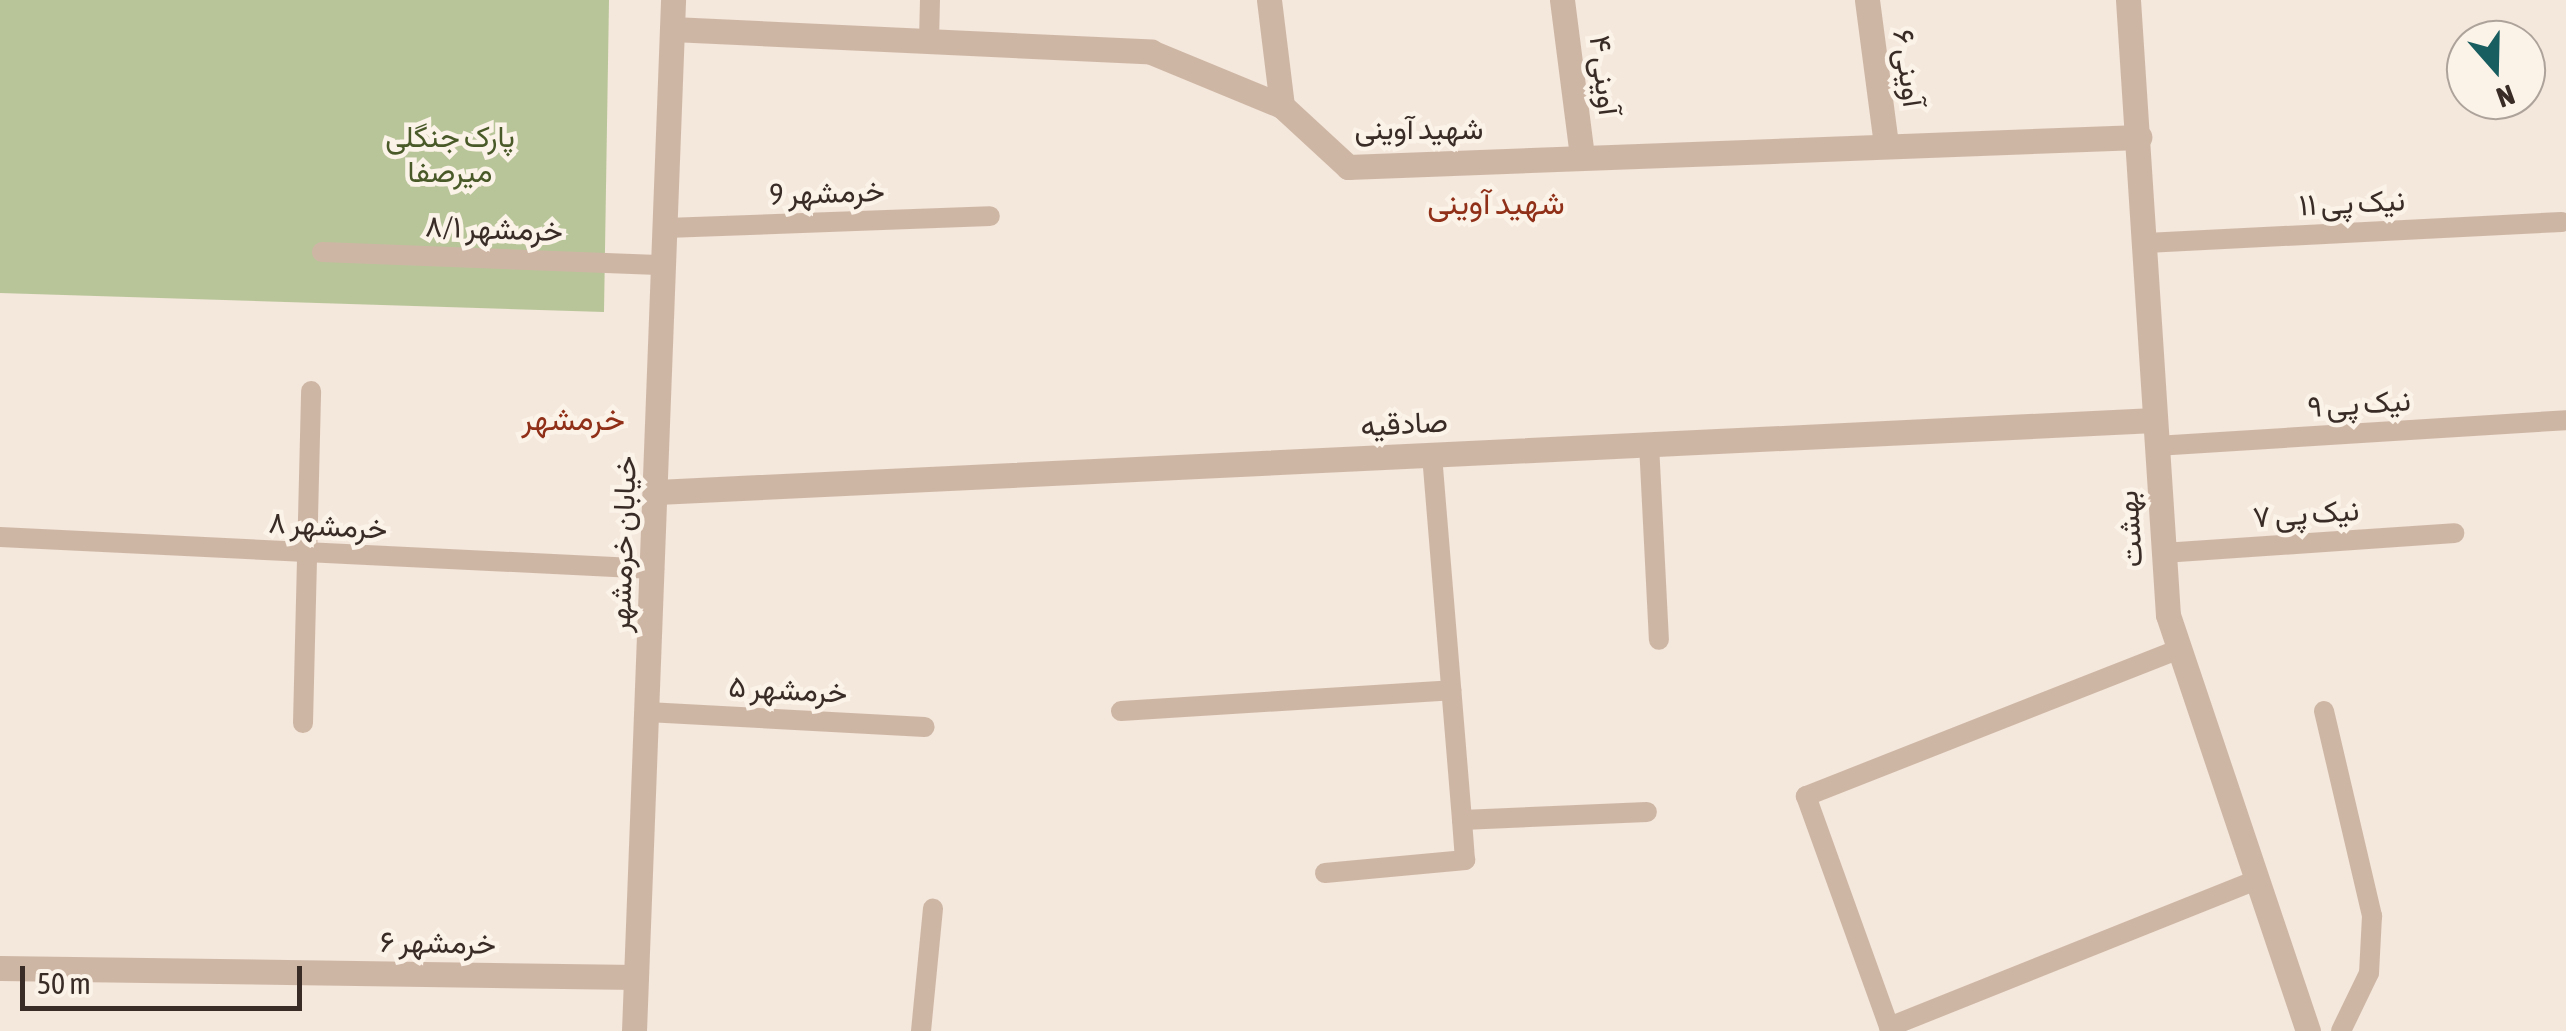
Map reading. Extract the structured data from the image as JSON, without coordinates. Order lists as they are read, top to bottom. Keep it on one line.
{"streets":{"street":["آوینی ۶","آوینی ۴","شهید آوینی","صادقیه","بهشت","خیابان خرمشهر","خرمشهر ۶"],"lane":["خرمشهر 9","نیک پی ۱۱","خرمشهر ۸/۱","نیک پی ۹","نیک پی ۷","خرمشهر ۸","خرمشهر ۵"]},"crossings":[["آوینی ۶","شهید آوینی"],["آوینی ۴","شهید آوینی"],["شهید آوینی","بهشت"],["شهید آوینی","خیابان خرمشهر"],["خرمشهر 9","خیابان خرمشهر"],["نیک پی ۱۱","بهشت"],["خرمشهر ۸/۱","خیابان خرمشهر"],["نیک پی ۹","بهشت"],["صادقیه","بهشت"],["صادقیه","خیابان خرمشهر"],["نیک پی ۷","بهشت"],["خرمشهر ۸","خیابان خرمشهر"],["خیابان خرمشهر","خرمشهر ۵"],["خیابان خرمشهر","خرمشهر ۶"]],"districts":["شهید آوینی","خرمشهر"],"parks":["پارک جنگلی میرصفا"],"scale_bar":"50 m","north":"bottom"}
